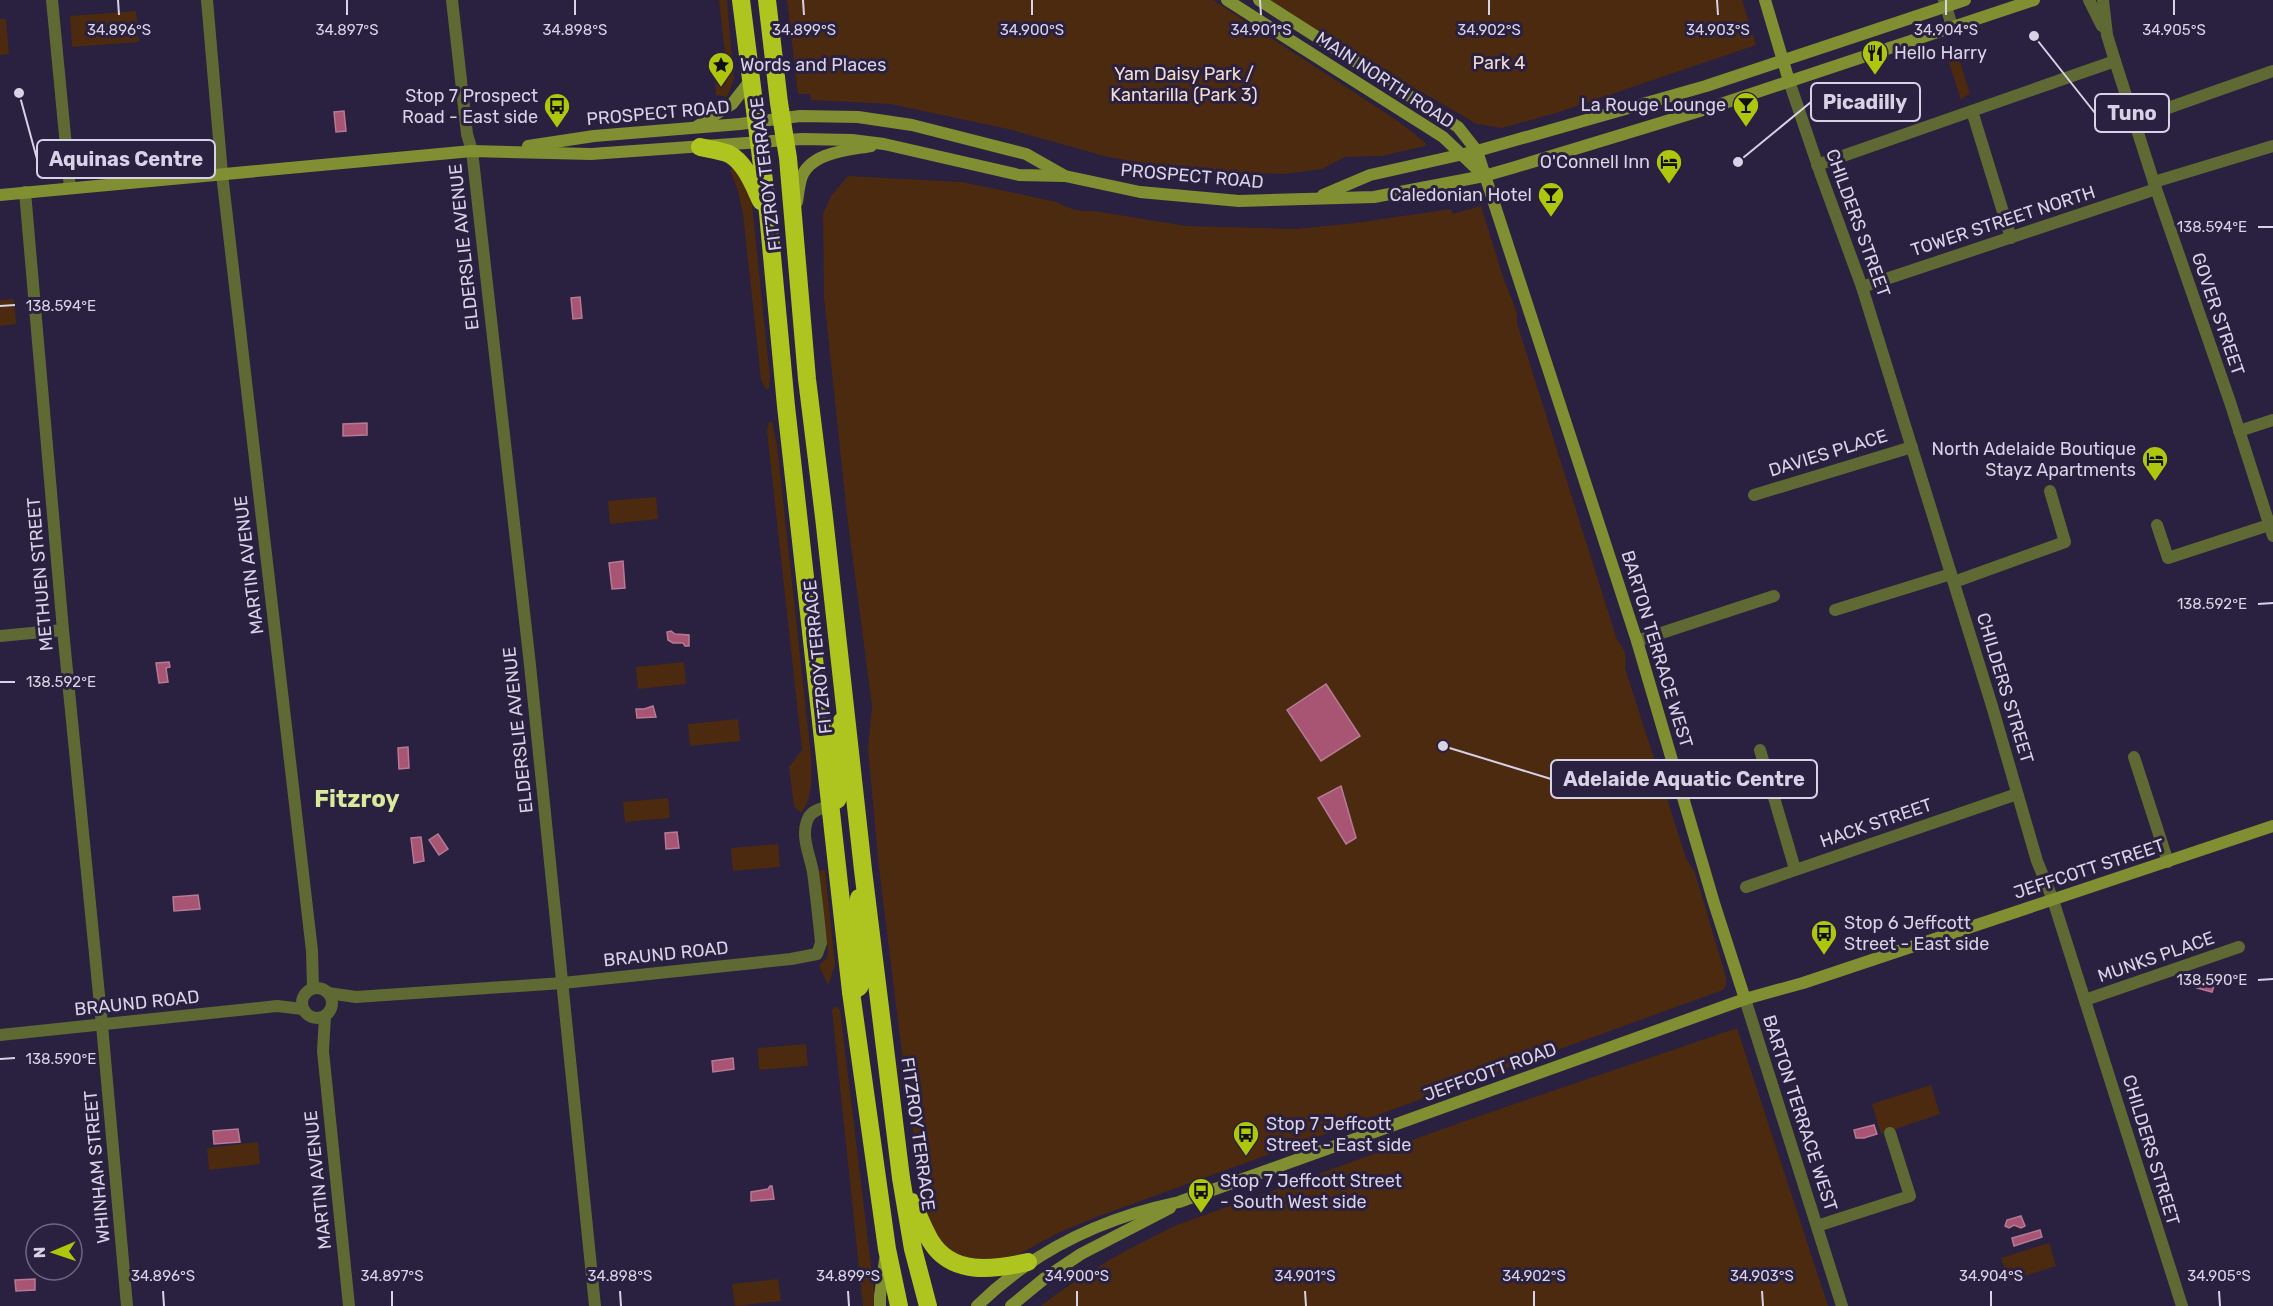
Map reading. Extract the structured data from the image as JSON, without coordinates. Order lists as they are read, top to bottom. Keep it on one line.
{"streets":{"highway":["FITZROY TERRACE"],"main road":["MAIN NORTH ROAD","PROSPECT ROAD","BARTON TERRACE WEST","JEFFCOTT STREET","JEFFCOTT ROAD"],"street":["TOWER STREET NORTH","CHILDERS STREET","ELDERSLIE AVENUE","GOVER STREET","DAVIES PLACE","MARTIN AVENUE","METHUEN STREET","HACK STREET","BRAUND ROAD","MUNKS PLACE","WHINHAM STREET"]},"crossings":[["MAIN NORTH ROAD","PROSPECT ROAD"],["MAIN NORTH ROAD","BARTON TERRACE WEST"],["PROSPECT ROAD","FITZROY TERRACE"],["PROSPECT ROAD","CHILDERS STREET"],["PROSPECT ROAD","ELDERSLIE AVENUE"],["PROSPECT ROAD","MARTIN AVENUE"],["PROSPECT ROAD","METHUEN STREET"],["PROSPECT ROAD","BARTON TERRACE WEST"],["FITZROY TERRACE","BRAUND ROAD"],["TOWER STREET NORTH","CHILDERS STREET"],["TOWER STREET NORTH","GOVER STREET"],["CHILDERS STREET","DAVIES PLACE"],["CHILDERS STREET","HACK STREET"],["CHILDERS STREET","JEFFCOTT STREET"],["CHILDERS STREET","MUNKS PLACE"],["ELDERSLIE AVENUE","BRAUND ROAD"],["MARTIN AVENUE","BRAUND ROAD"],["METHUEN STREET","BRAUND ROAD"],["METHUEN STREET","WHINHAM STREET"],["BARTON TERRACE WEST","JEFFCOTT STREET"],["BARTON TERRACE WEST","JEFFCOTT ROAD"],["JEFFCOTT STREET","JEFFCOTT ROAD"],["BRAUND ROAD","WHINHAM STREET"]],"districts":["Fitzroy"],"parks":["Park 4","Yam Daisy Park / Kantarilla (Park 3)"],"places":{"other":["Tuno","Aquinas Centre","Picadilly","Adelaide Aquatic Centre"],"restaurant":["Hello Harry"],"place":["Words and Places"],"bar":["La Rouge Lounge","Caledonian Hotel"],"bus stop":["Stop 7 Prospect Road - East side","Stop 6 Jeffcott Street - East side","Stop 7 Jeffcott Street - East side","Stop 7 Jeffcott Street - South West side"],"hotel":["O'Connell Inn","North Adelaide Boutique Stayz Apartments"]},"north":"left","coordinates":["34.896°S","34.897°S","34.898°S","34.899°S","34.900°S","34.901°S","34.902°S","34.903°S","34.904°S","34.905°S","138.594°E","138.592°E","138.590°E"]}
